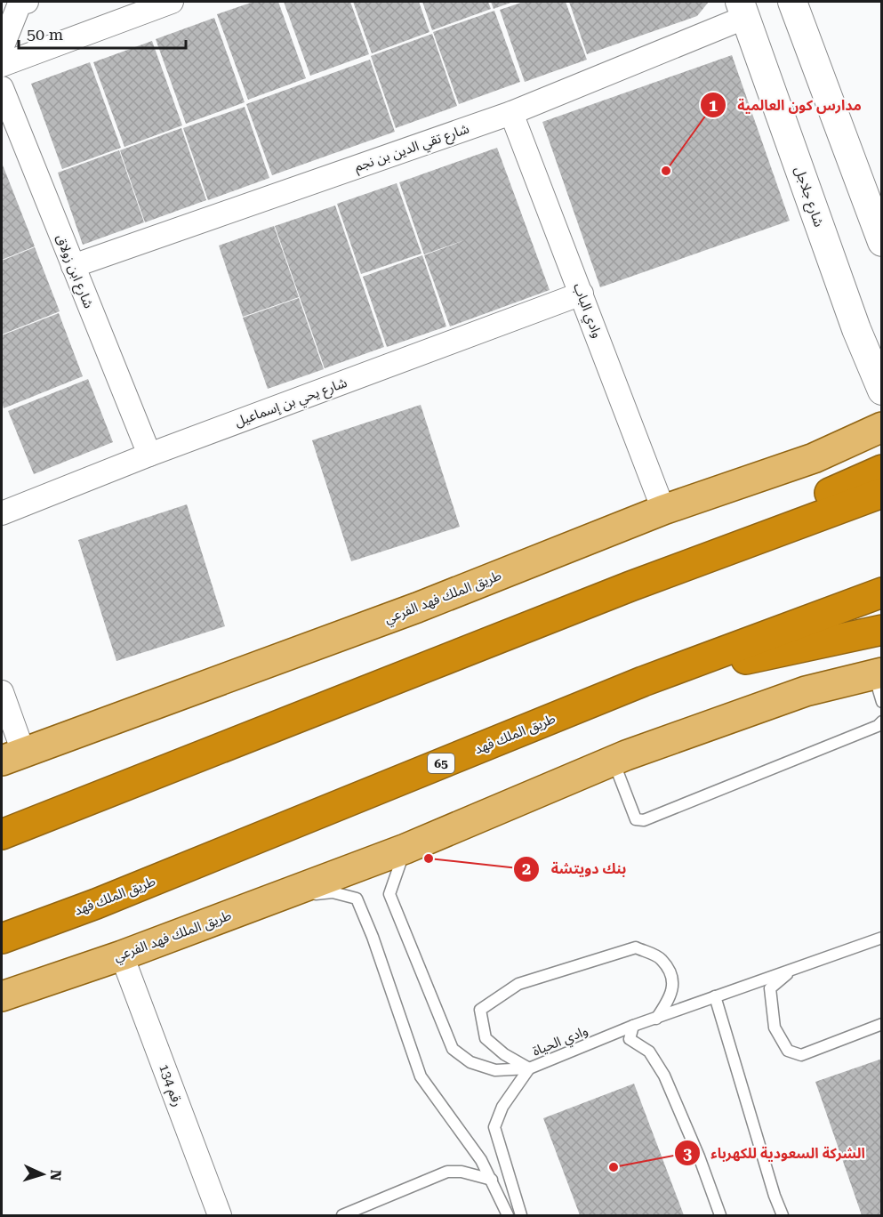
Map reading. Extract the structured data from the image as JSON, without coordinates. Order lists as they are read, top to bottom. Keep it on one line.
{"streets":{"highway":["طريق الملك فهد","65"],"main road":["طريق الملك فهد الفرعي"],"street":["شارع تقي الدين بن نجم","شارع جلاجل","شارع ابن زولاق","وادي الباب","شارع يحي بن إسماعيل","رقم 134"],"lane":["وادي الحياة"]},"crossings":[["شارع تقي الدين بن نجم","شارع جلاجل"],["شارع تقي الدين بن نجم","شارع ابن زولاق"],["شارع تقي الدين بن نجم","وادي الباب"],["شارع ابن زولاق","شارع يحي بن إسماعيل"],["وادي الباب","شارع يحي بن إسماعيل"],["وادي الباب","طريق الملك فهد الفرعي"],["طريق الملك فهد الفرعي","وادي الحياة"],["طريق الملك فهد الفرعي","رقم 134"]],"places":["مدارس كون العالمية","بنك دويتشة","الشركة السعودية للكهرباء"],"scale_bar":"50 m","north":"right"}
